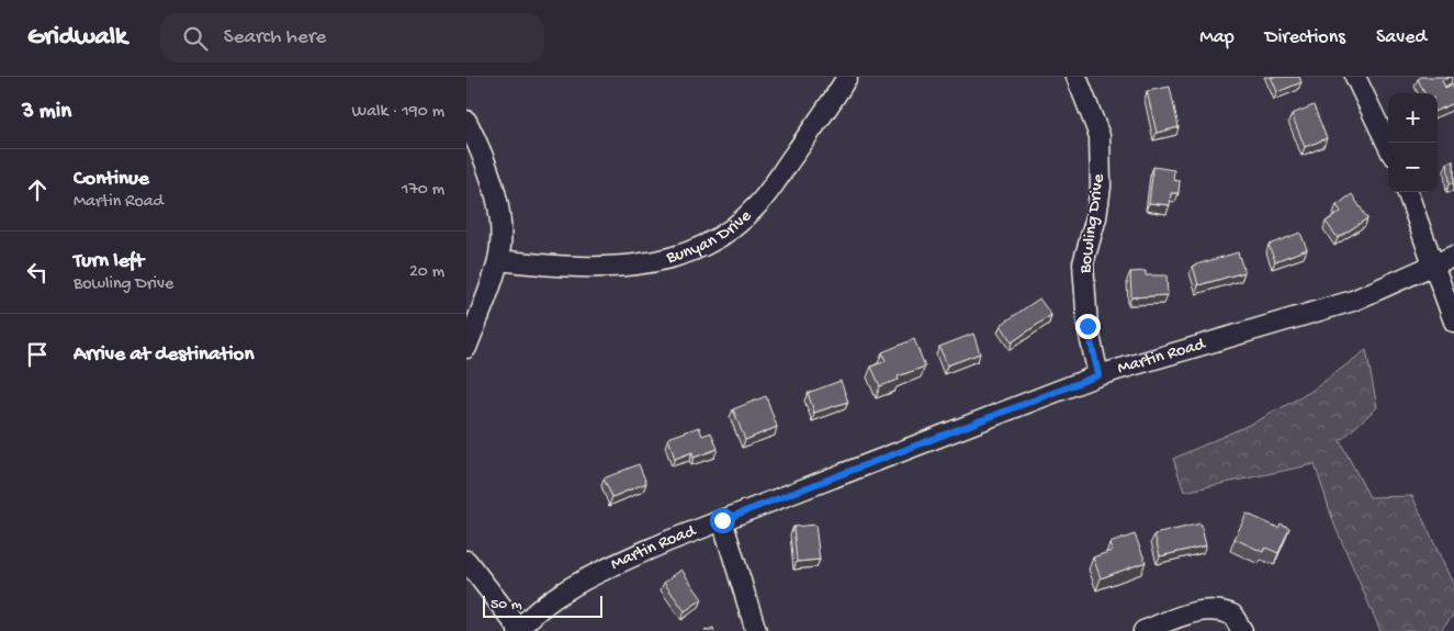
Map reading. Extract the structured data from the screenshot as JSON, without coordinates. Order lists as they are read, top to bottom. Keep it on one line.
{"streets":{"street":["Bowling Drive","Bunyan Drive","Martin Road"]},"crossings":[["Bowling Drive","Martin Road"]],"scale_bar":"50 m","page":{"header":"Gridwalk","search":"Search here","nav":["Map","Directions","Saved"],"heading":["3 min","Walk · 190 m"],"map_buttons":["+","−"],"list":[["Continue","Martin Road","170 m"],["Turn left","Bowling Drive","20 m"],"Arrive at destination"],"scale":"50 m"}}
